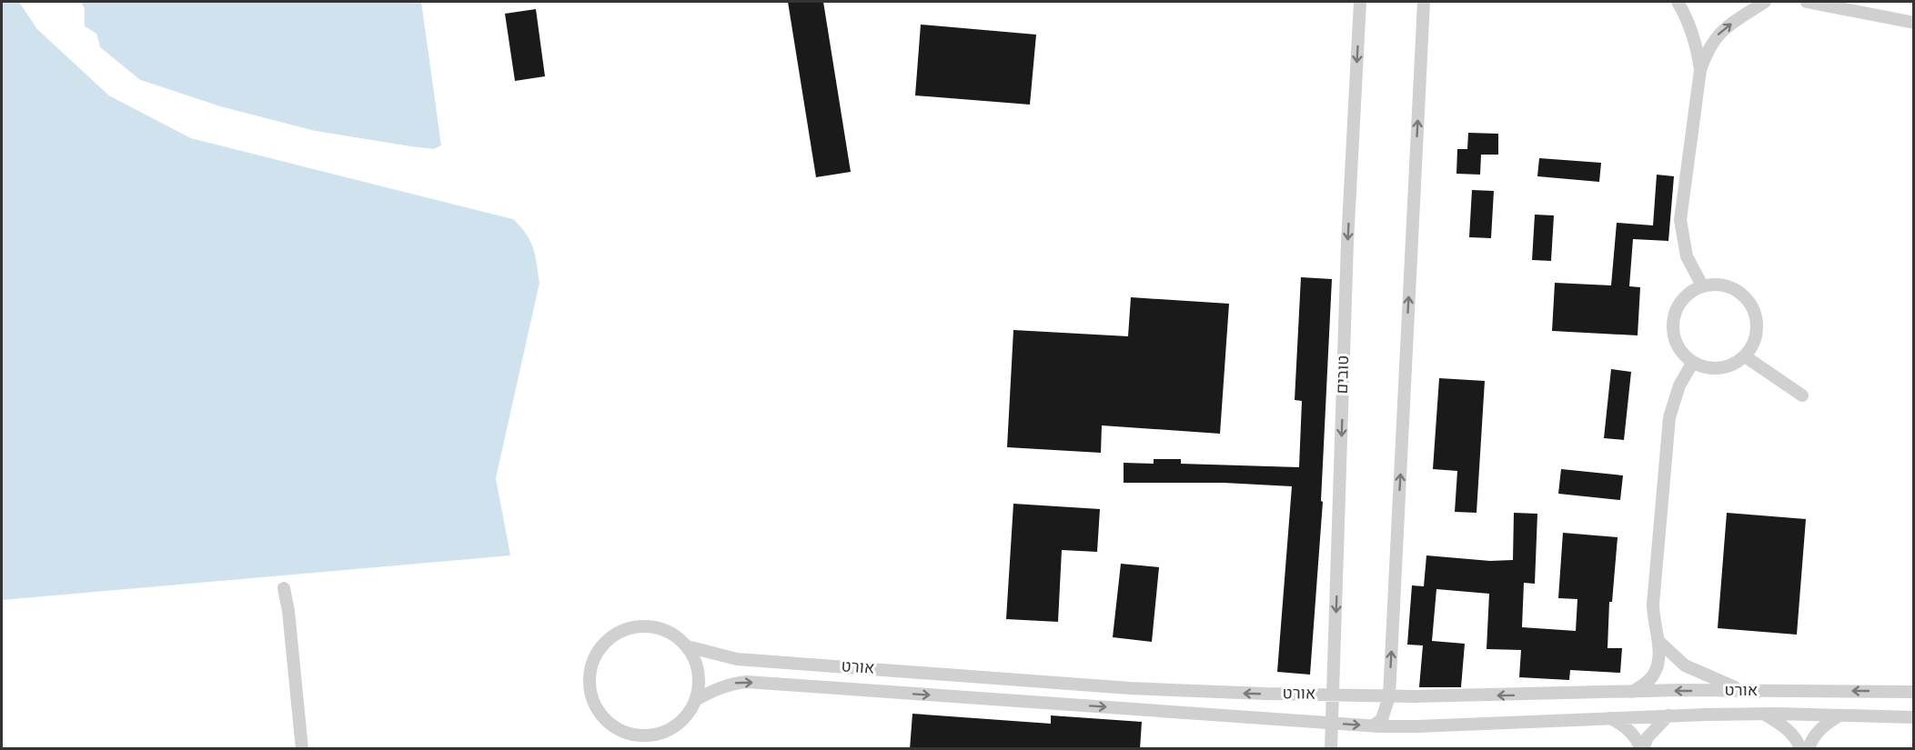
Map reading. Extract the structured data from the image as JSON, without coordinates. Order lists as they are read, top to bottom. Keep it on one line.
{"streets":{"street":["טובים","אורט"]},"crossings":[["טובים","אורט"]]}
